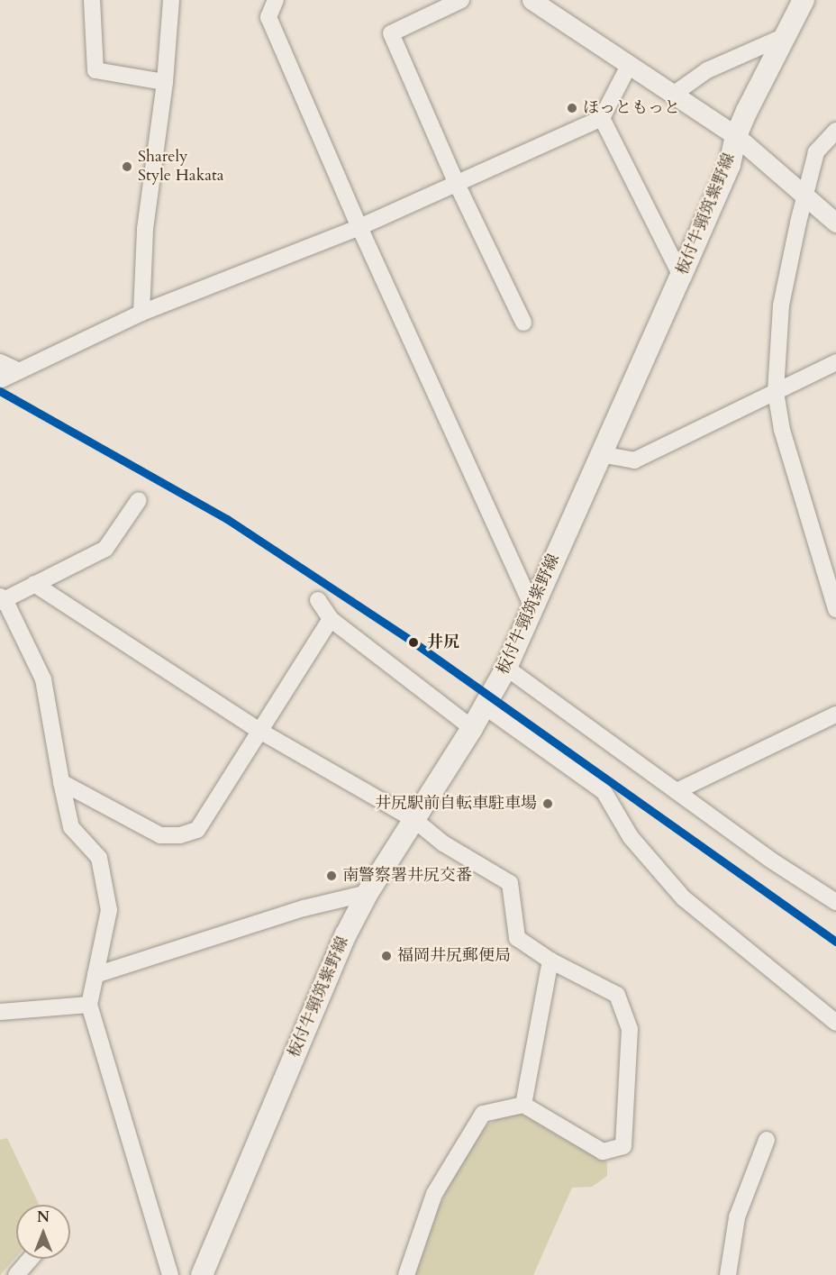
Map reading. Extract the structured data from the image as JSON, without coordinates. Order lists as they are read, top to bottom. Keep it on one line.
{"streets":{"main road":["板付牛頸筑紫野線"]},"places":["ほっともっと","Sharely Style Hakata","井尻","井尻駅前自転車駐車場","南警察署井尻交番","福岡井尻郵便局"],"north":"top"}
